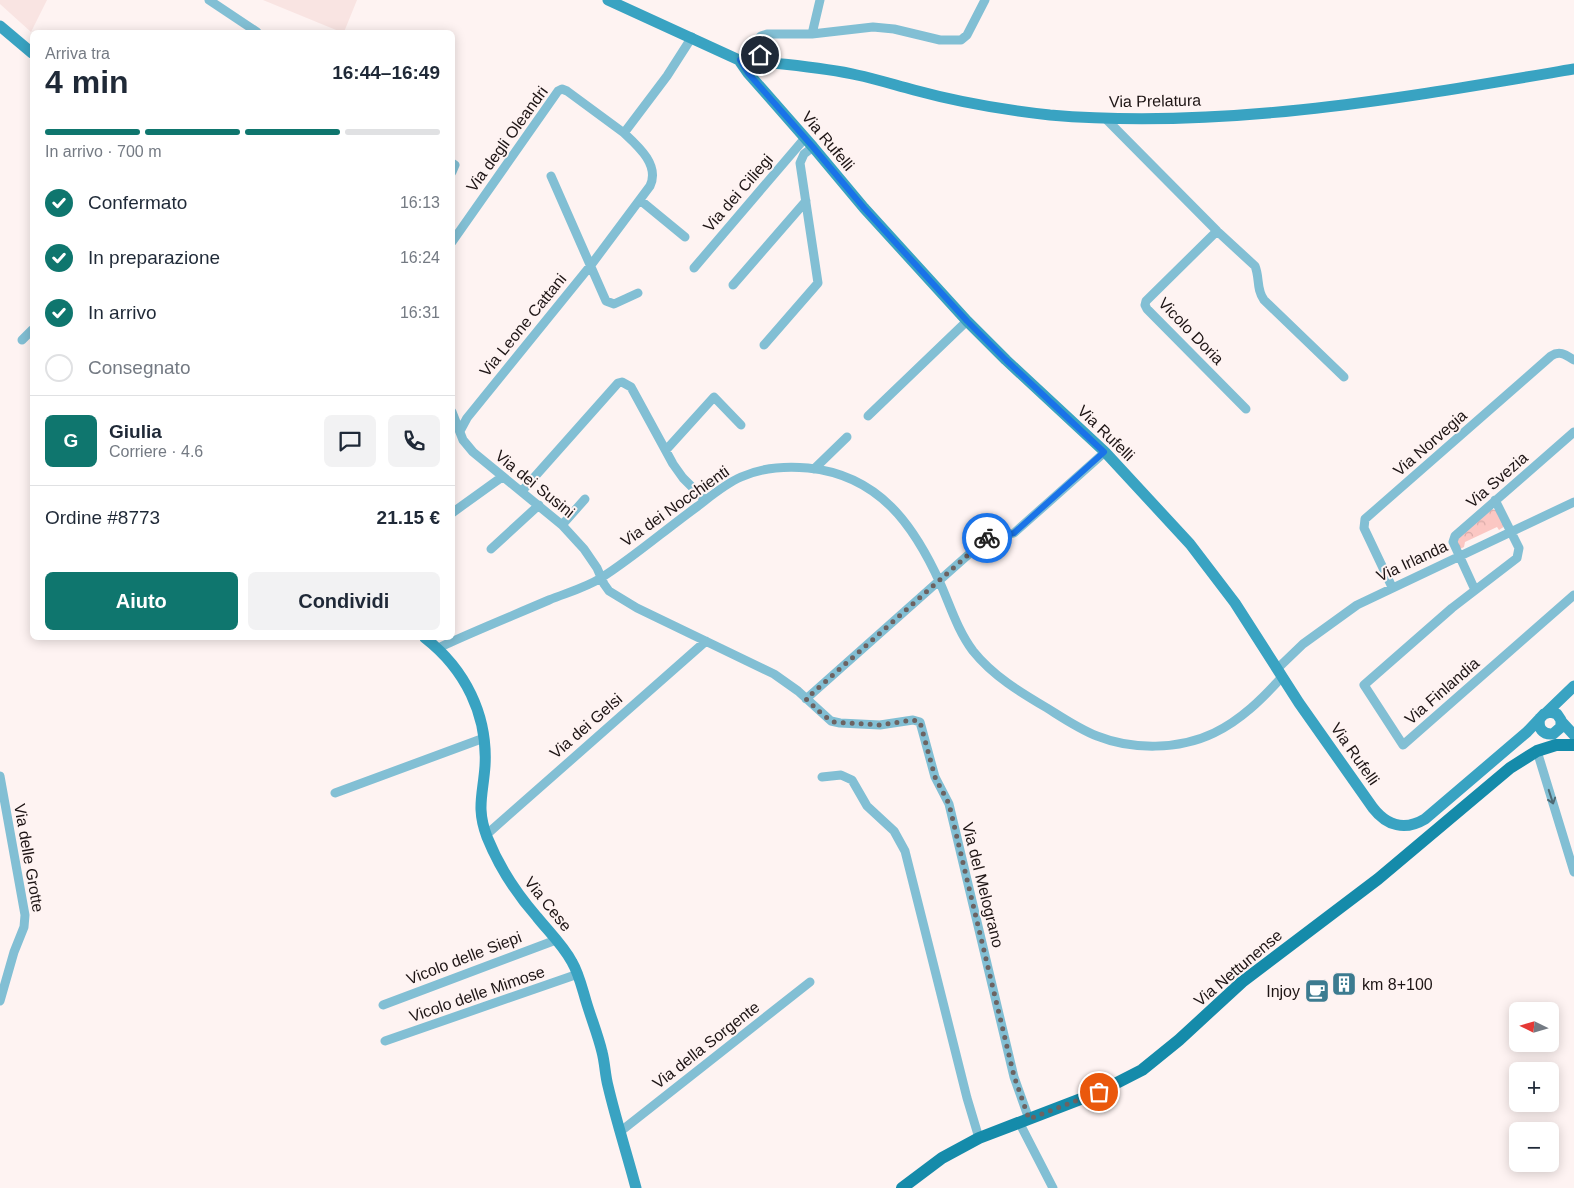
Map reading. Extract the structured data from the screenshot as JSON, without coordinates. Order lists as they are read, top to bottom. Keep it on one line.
{"streets":{"main road":["Via Nettunense"],"street":["Via Prelatura","Via degli Oleandri","Via Rufelli","Via dei Ciliegi","Via Leone Cattani","Vicolo Doria","Via Norvegia","Via Svezia","Via dei Susini","Via dei Nocchienti","Via Irlanda","Via Finlandia","Via dei Gelsi","Via delle Grotte","Via del Melograno","Via Cese","Vicolo delle Siepi","Vicolo delle Mimose","Via della Sorgente"]},"crossings":[["Via Prelatura","Via Rufelli"],["Via degli Oleandri","Via Leone Cattani"],["Via Rufelli","Via dei Ciliegi"],["Via Rufelli","Via dei Nocchienti"],["Via Rufelli","Via Irlanda"],["Via Leone Cattani","Via dei Susini"],["Via Norvegia","Via Irlanda"],["Via Svezia","Via Irlanda"],["Via dei Susini","Via dei Nocchienti"],["Via dei Susini","Via del Melograno"],["Via dei Nocchienti","Via Irlanda"],["Via dei Nocchienti","Via del Melograno"],["Via dei Nocchienti","Via Cese"],["Via Irlanda","Via Finlandia"],["Via dei Gelsi","Via del Melograno"],["Via dei Gelsi","Via Cese"],["Via del Melograno","Via Nettunense"],["Via Cese","Vicolo delle Siepi"],["Via Cese","Vicolo delle Mimose"],["Via Cese","Via della Sorgente"]],"places":{"building":["km 8+100"],"cafe":["Injoy"]},"north":"left","page":{"heading":["4 min","Arriva tra","16:44–16:49"],"panel":["Giulia","Corriere · 4.6","Ordine #8773","21.15 €"],"bar":"In arrivo · 700 m","list":[["Confermato","16:13"],["In preparazione","16:24"],["In arrivo","16:31"],"Consegnato"],"round":"G","buttons":["Aiuto","Condividi"],"map_buttons":["+","−"]}}
